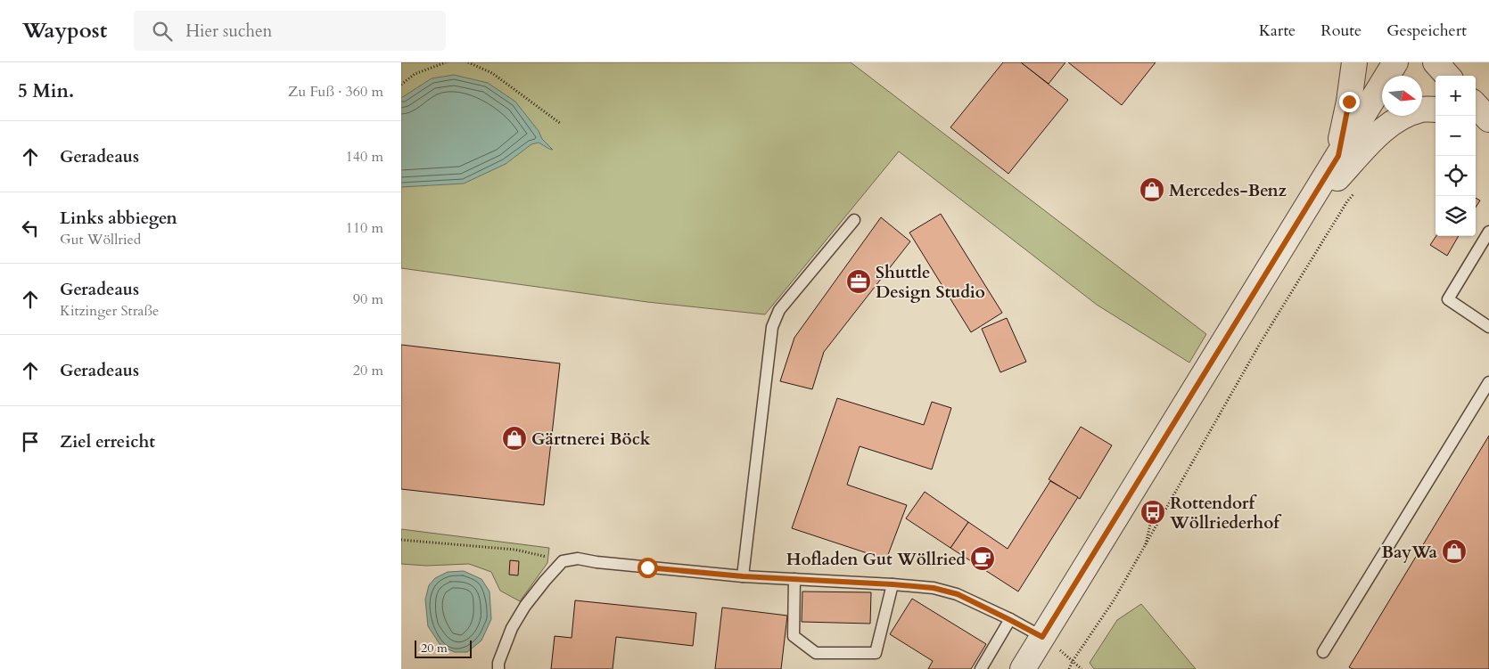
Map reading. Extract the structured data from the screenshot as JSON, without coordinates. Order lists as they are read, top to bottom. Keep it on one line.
{"places":{"shop":["Mercedes-Benz","Gärtnerei Böck","BayWa"],"office":["Shuttle Design Studio"],"bus stop":["Rottendorf Wöllriederhof"],"cafe":["Hofladen Gut Wöllried"]},"scale_bar":"20 m","north":"right","page":{"header":"Waypost","search":"Hier suchen","nav":["Karte","Route","Gespeichert"],"heading":["5 Min.","Zu Fuß · 360 m"],"map_buttons":["+","−"],"list":[["Geradeaus","140 m"],["Links abbiegen","Gut Wöllried","110 m"],["Geradeaus","Kitzinger Straße","90 m"],["Geradeaus","20 m"],"Ziel erreicht"],"scale":"20 m"}}
